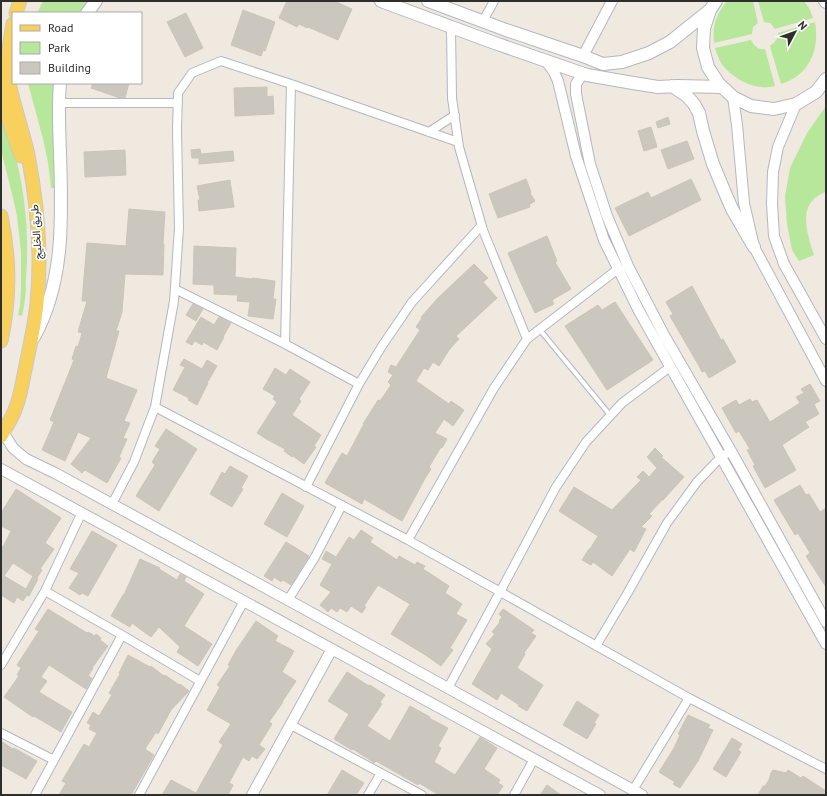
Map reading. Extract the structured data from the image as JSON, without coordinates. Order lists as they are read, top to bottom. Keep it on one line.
{"streets":{"main road":["طريق الخليج"]},"legend":["Road","Park","Building"],"north":"top right"}
